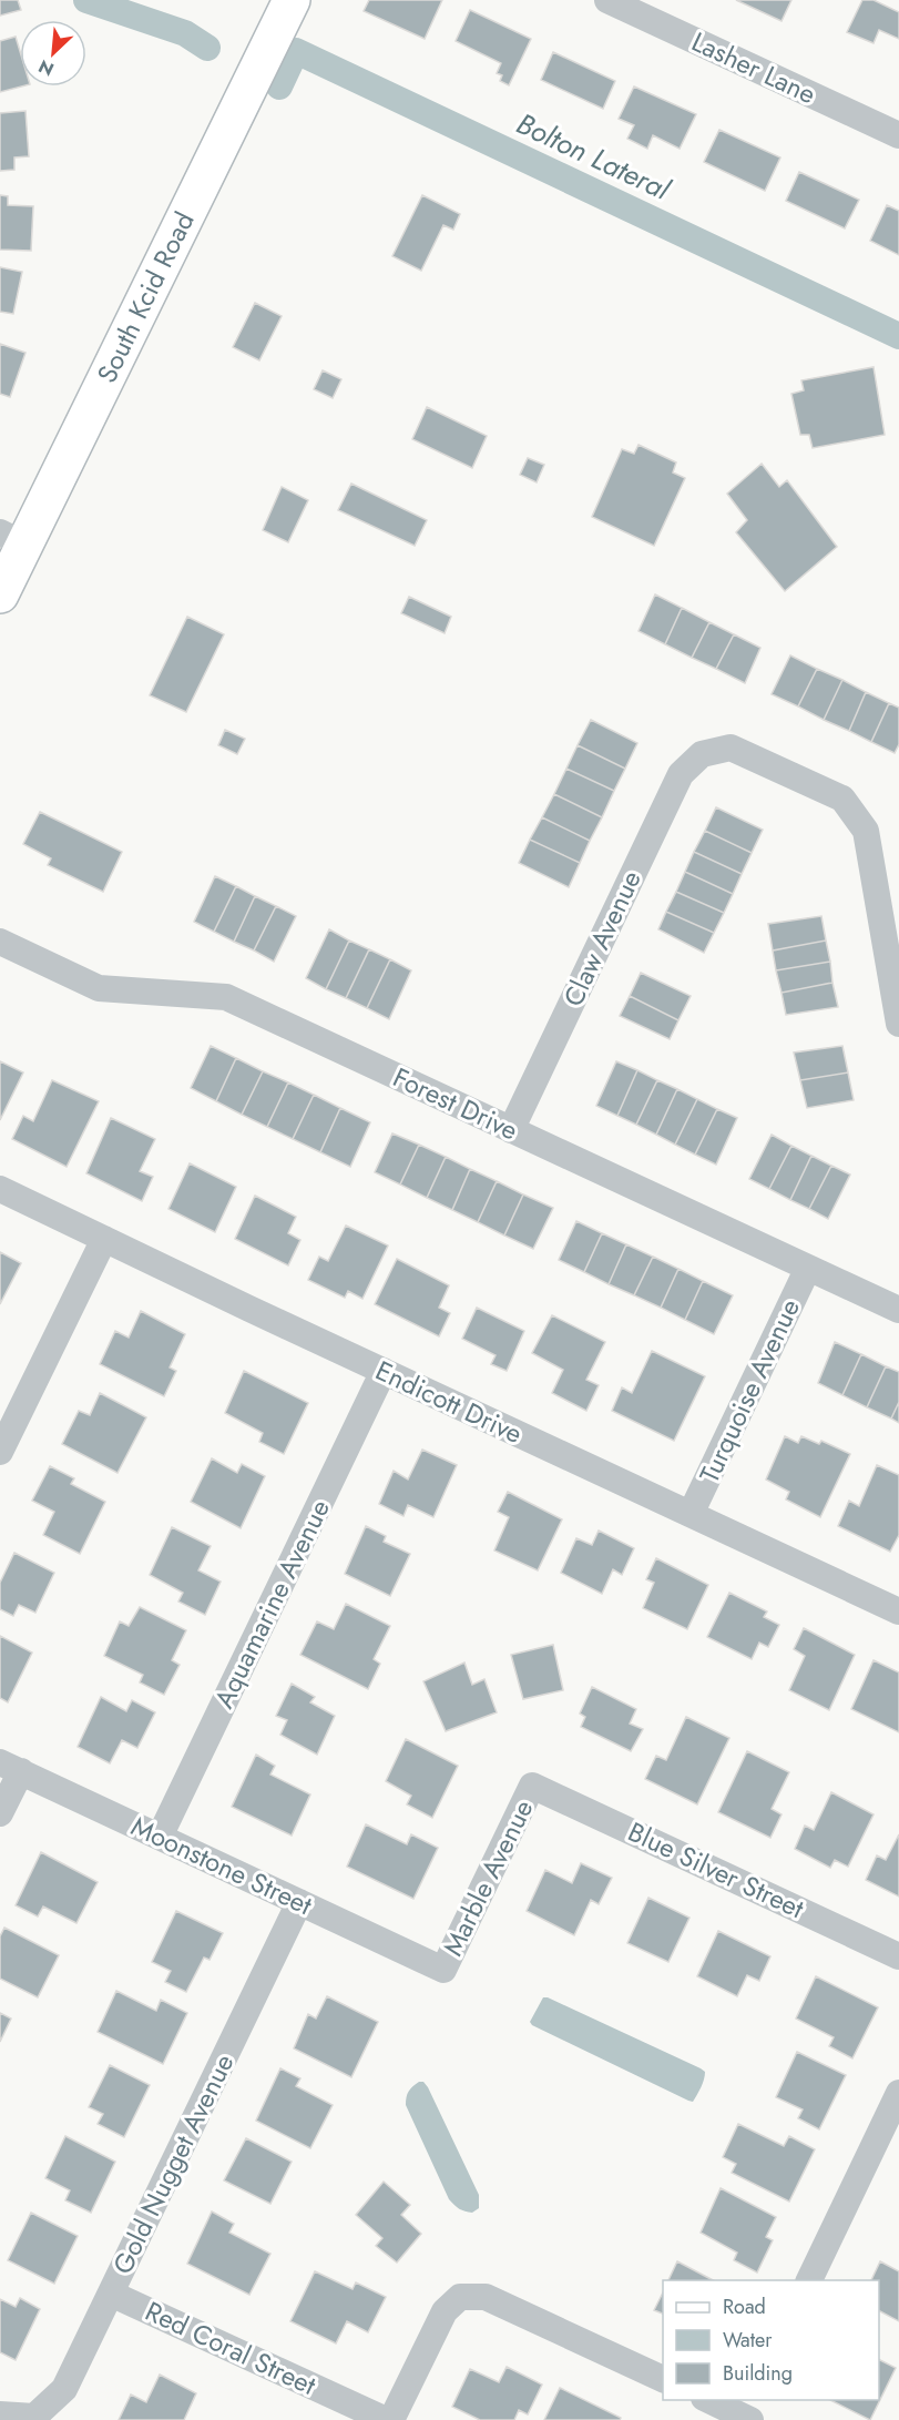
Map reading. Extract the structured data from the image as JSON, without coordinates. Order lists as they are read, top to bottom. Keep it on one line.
{"streets":{"street":["Lasher Lane","South Kcid Road","Claw Avenue","Forest Drive","Turquoise Avenue","Endicott Drive","Aquamarine Avenue","Moonstone Street","Blue Silver Street","Marble Avenue","Gold Nugget Avenue","Red Coral Street"]},"crossings":[["Claw Avenue","Forest Drive"],["Forest Drive","Turquoise Avenue"],["Turquoise Avenue","Endicott Drive"],["Endicott Drive","Aquamarine Avenue"],["Aquamarine Avenue","Moonstone Street"],["Moonstone Street","Marble Avenue"],["Moonstone Street","Gold Nugget Avenue"],["Blue Silver Street","Marble Avenue"],["Gold Nugget Avenue","Red Coral Street"]],"water":["Bolton Lateral"],"legend":["Road","Water","Building"],"north":"bottom left"}
